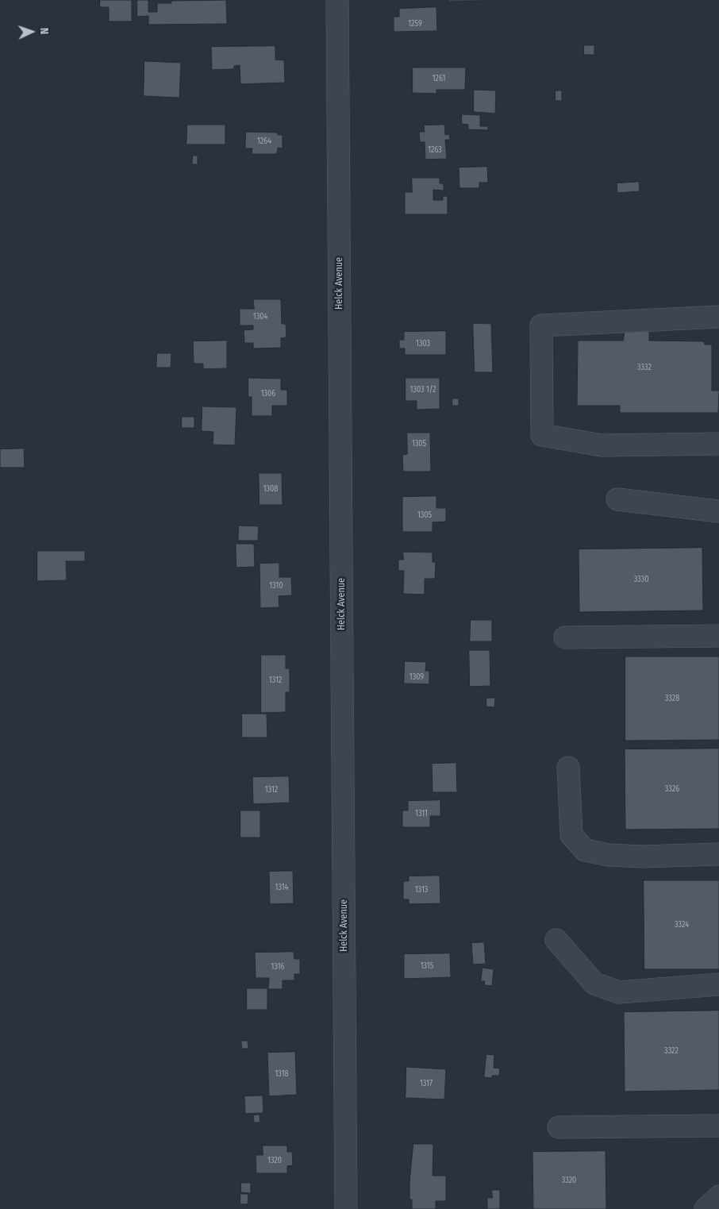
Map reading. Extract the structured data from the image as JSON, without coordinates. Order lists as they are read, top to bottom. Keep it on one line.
{"streets":{"street":["Helck Avenue"]},"house_numbers":["1259","1261","1264","1263","1304","1303","3332","1303 1/2","1306","1305","1308","1305","3330","1310","1309","1312","3328","3326","1312","1311","1314","1313","3324","1315","1316","3322","1318","1317","1320","3320"],"north":"right"}
